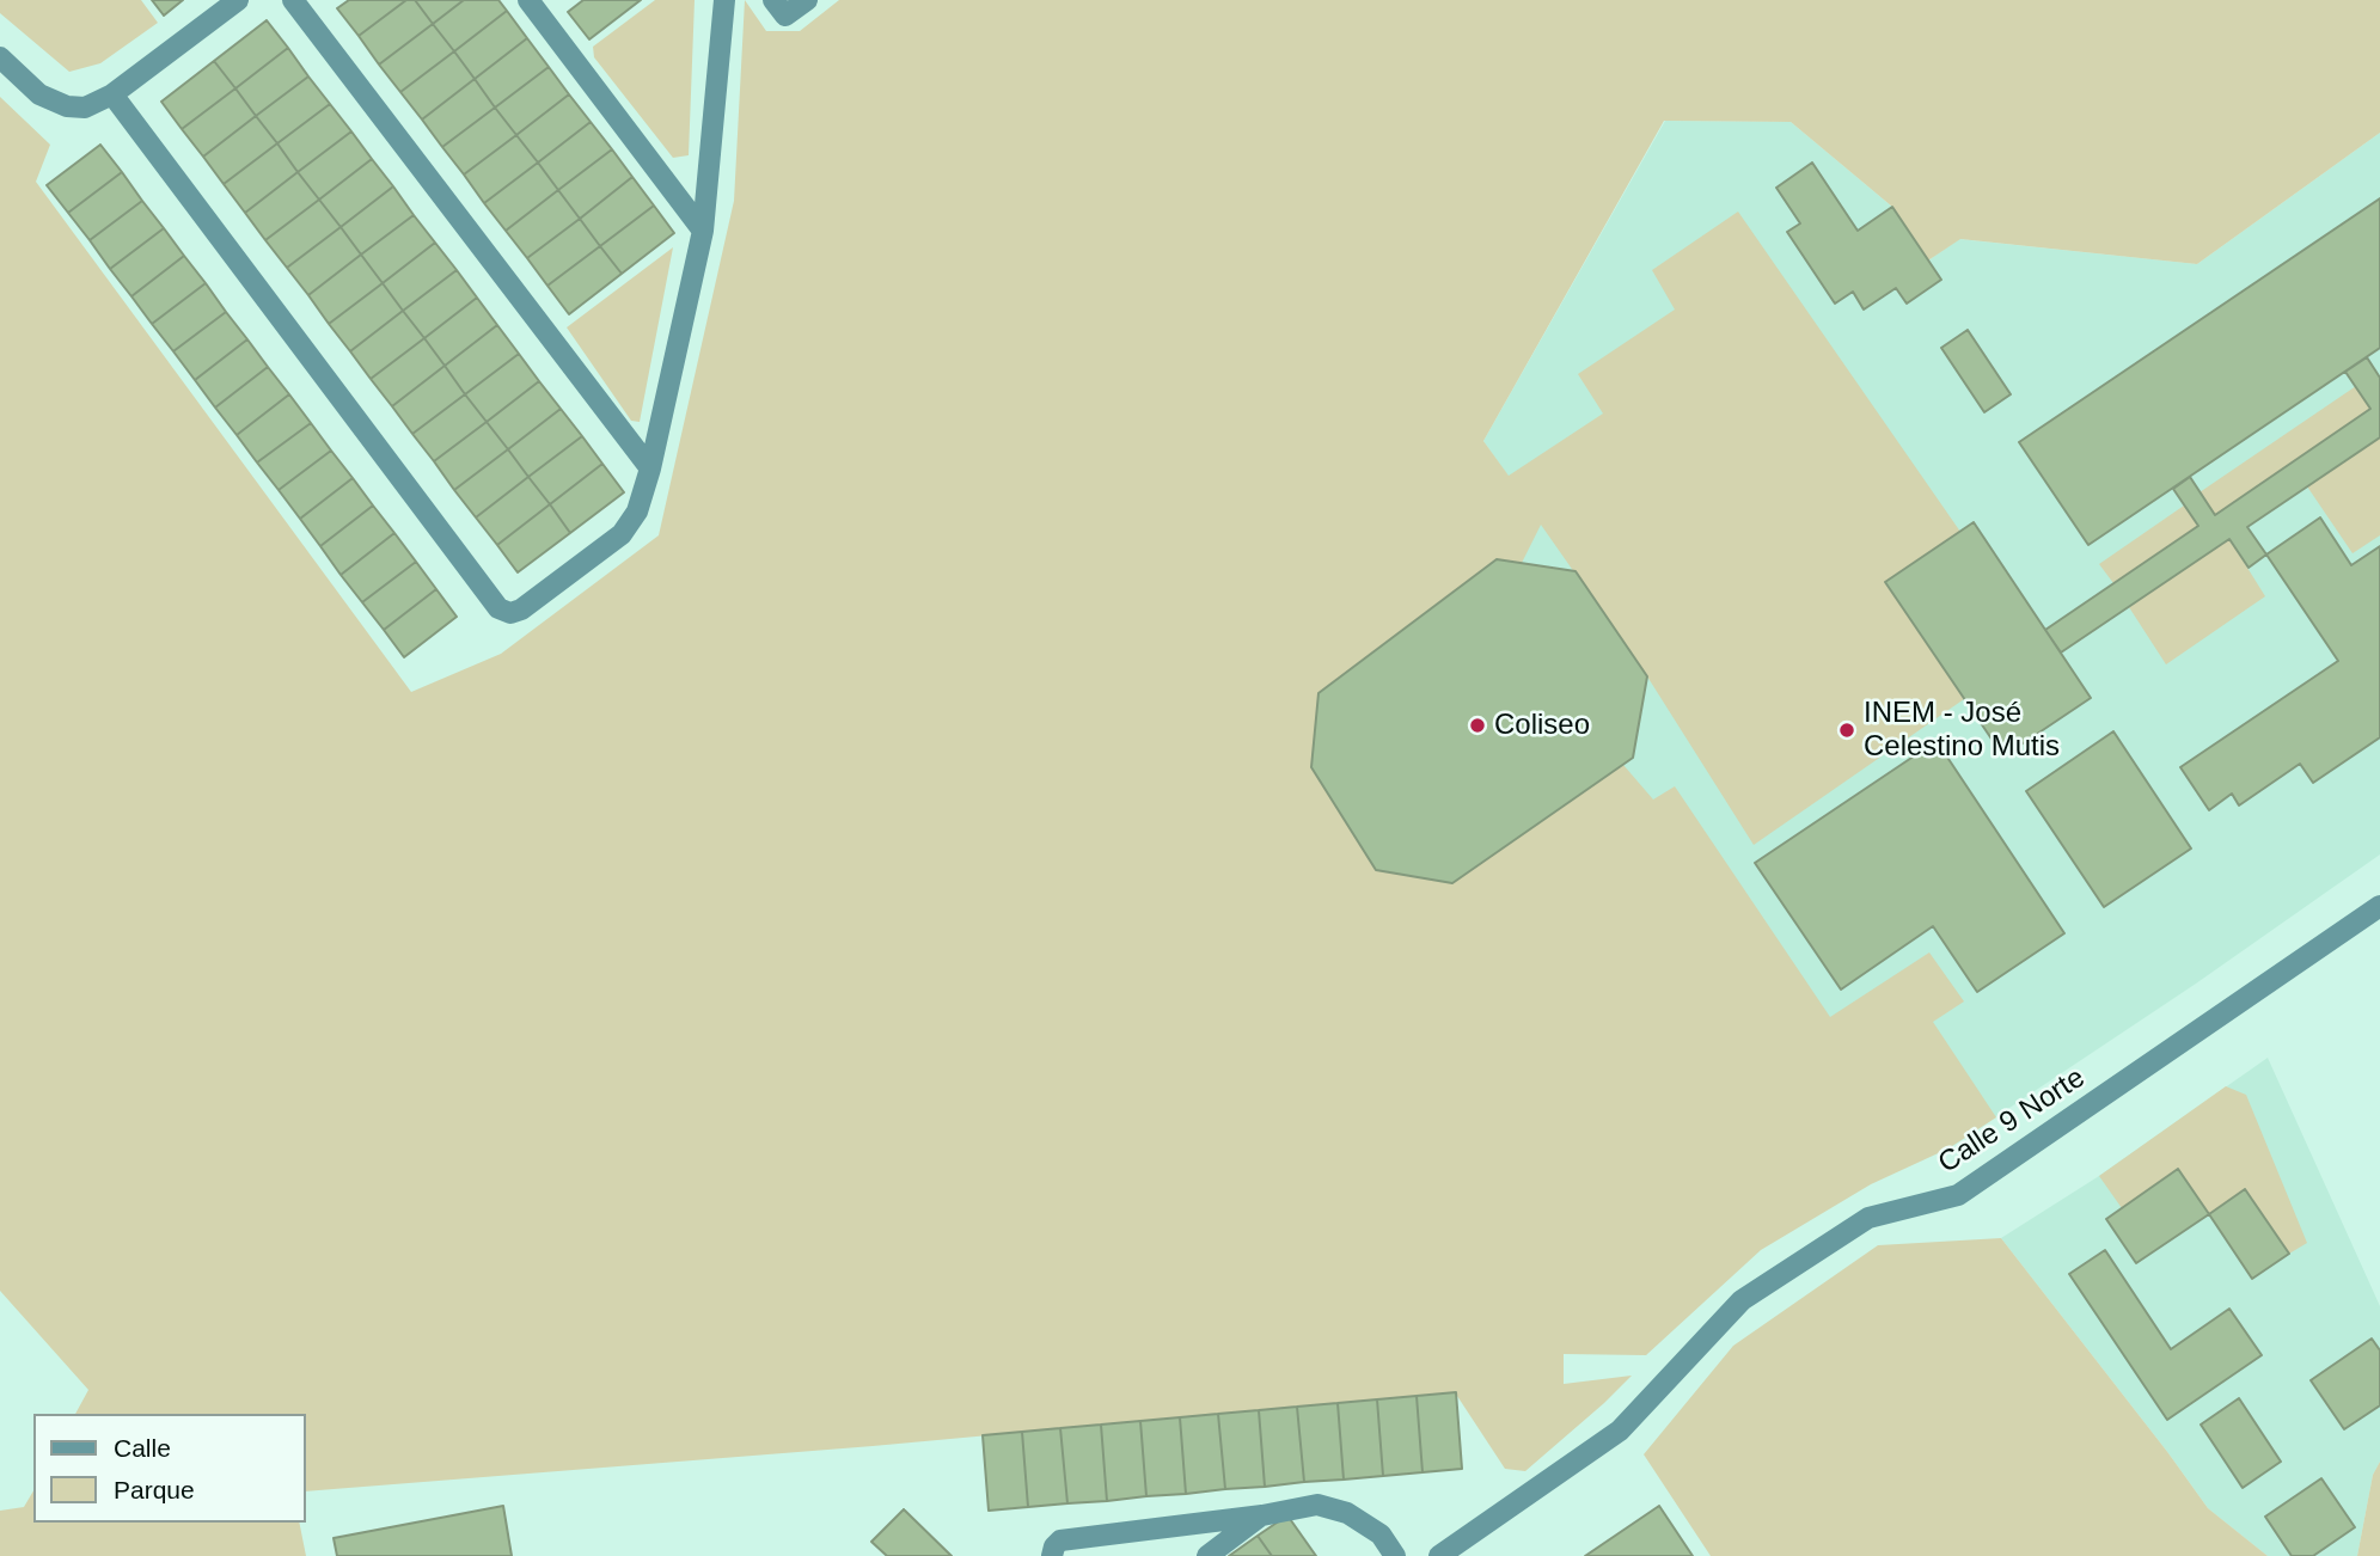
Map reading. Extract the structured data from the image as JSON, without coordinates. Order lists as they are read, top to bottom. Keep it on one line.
{"streets":{"street":["Calle 9 Norte"]},"places":["Coliseo","INEM - José Celestino Mutis"],"legend":["Calle","Parque"]}
